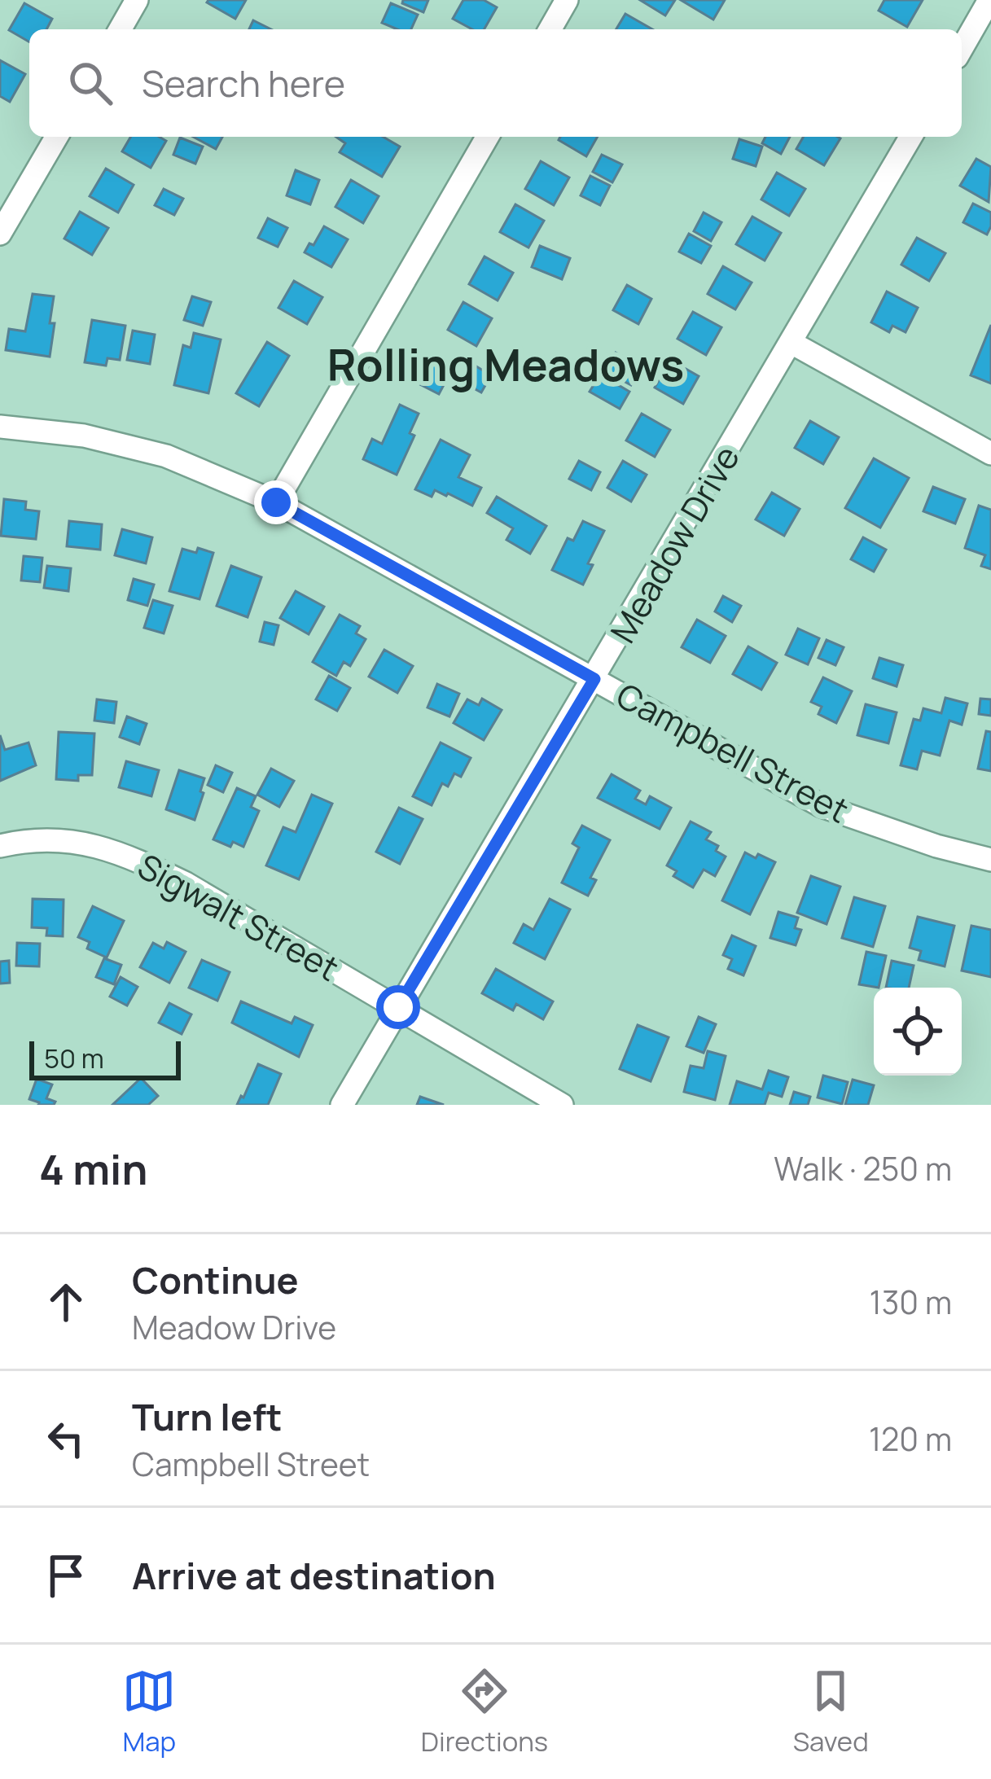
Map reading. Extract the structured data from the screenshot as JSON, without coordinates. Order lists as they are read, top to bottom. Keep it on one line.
{"streets":{"street":["Meadow Drive","Campbell Street","Sigwalt Street"]},"crossings":[["Meadow Drive","Campbell Street"],["Meadow Drive","Sigwalt Street"]],"districts":["Rolling Meadows"],"scale_bar":"50 m","page":{"search":"Search here","scale":"50 m","heading":["4 min","Walk · 250 m"],"list":[["Continue","Meadow Drive","130 m"],["Turn left","Campbell Street","120 m"],"Arrive at destination"],"nav":["Map","Directions","Saved"]}}
